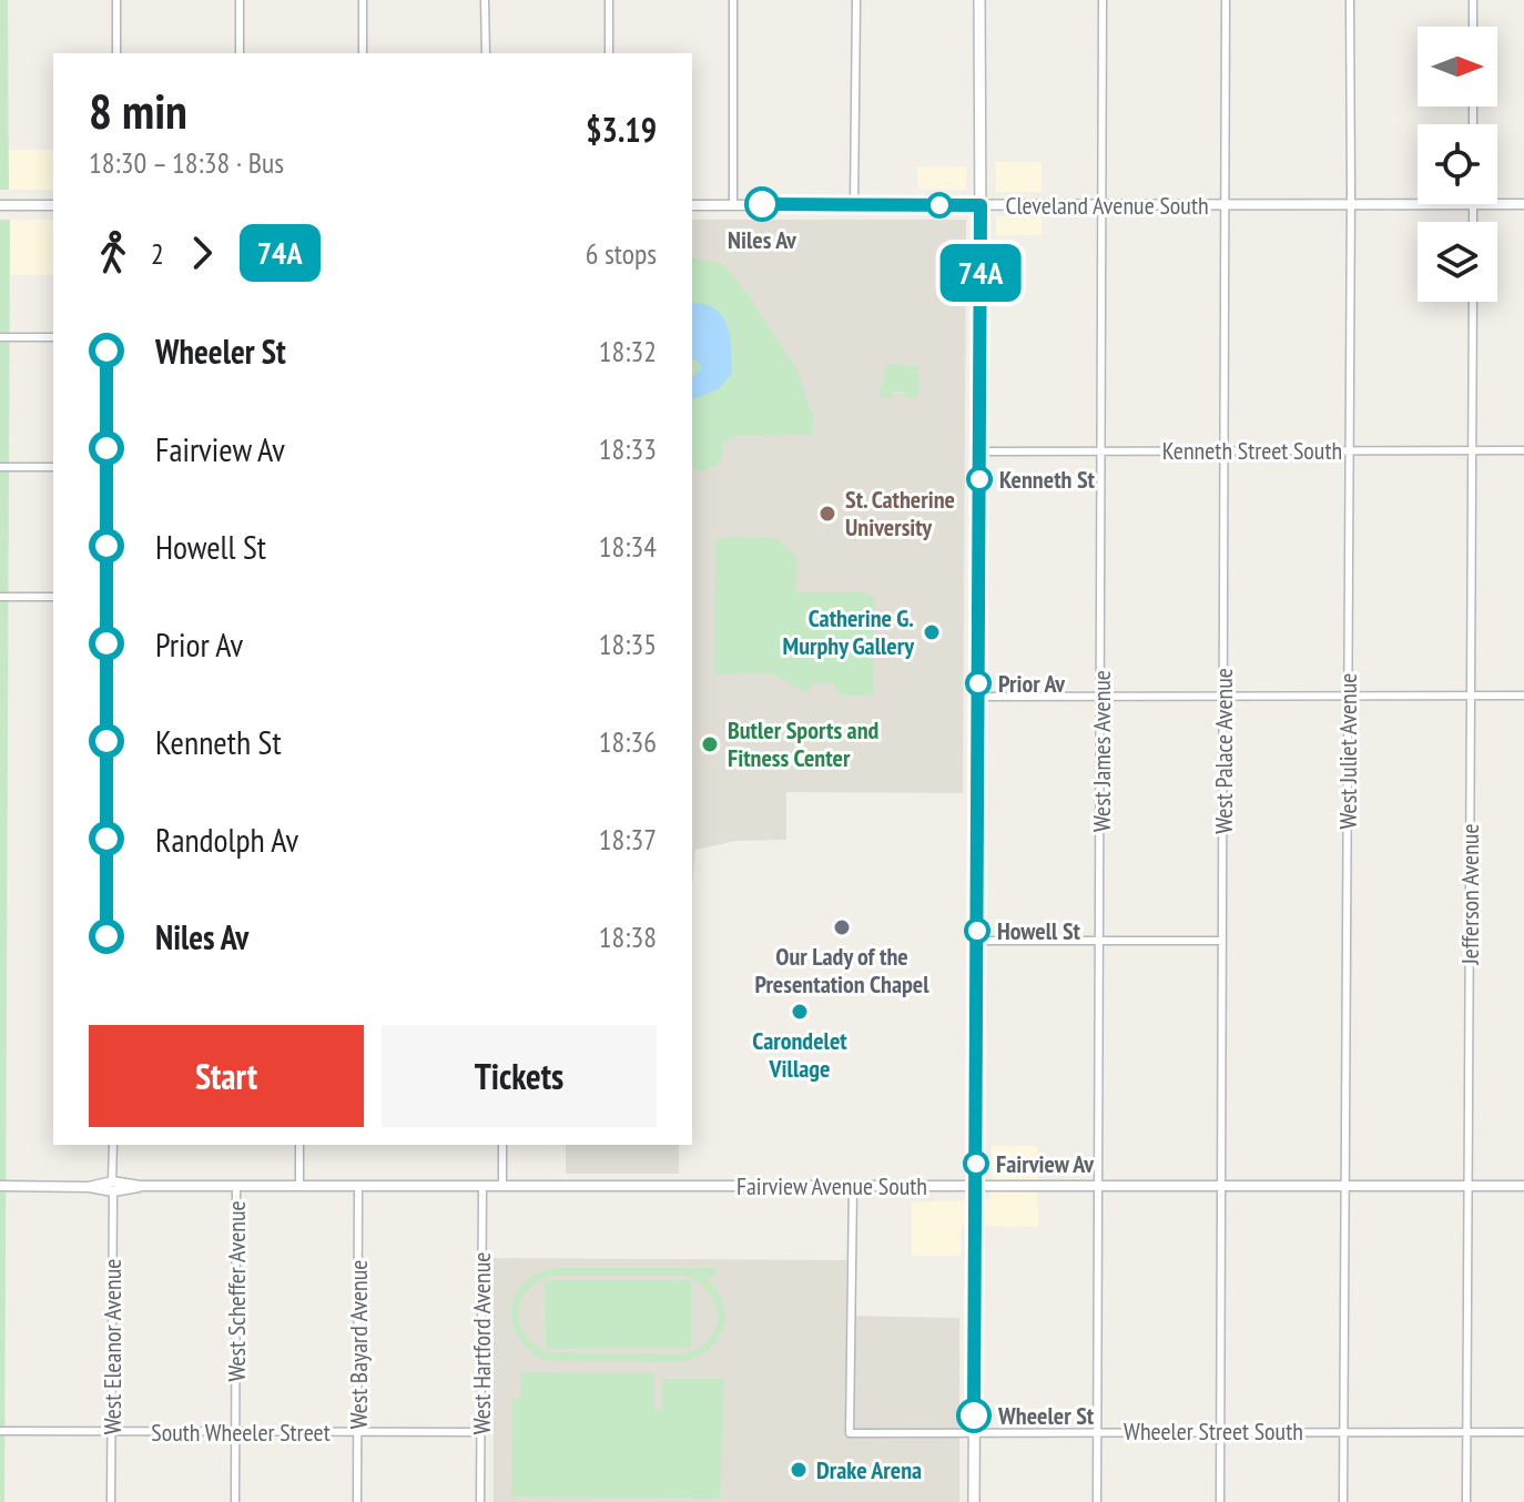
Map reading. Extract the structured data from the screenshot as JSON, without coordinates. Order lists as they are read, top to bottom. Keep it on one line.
{"streets":{"street":["Cleveland Avenue South","Kenneth Street South","West James Avenue","West Palace Avenue","West Juliet Avenue","Jefferson Avenue","Fairview Avenue South","West Scheffer Avenue","West Hartford Avenue","West Bayard Avenue","West Eleanor Avenue","Wheeler Street South","South Wheeler Street"]},"crossings":[["Cleveland Avenue South","West James Avenue"],["Cleveland Avenue South","West Palace Avenue"],["Cleveland Avenue South","West Juliet Avenue"],["Kenneth Street South","West James Avenue"],["Kenneth Street South","West Palace Avenue"],["Kenneth Street South","West Juliet Avenue"],["Kenneth Street South","Jefferson Avenue"],["West James Avenue","Fairview Avenue South"],["West James Avenue","Wheeler Street South"],["West Palace Avenue","Fairview Avenue South"],["West Palace Avenue","Wheeler Street South"],["West Juliet Avenue","Fairview Avenue South"],["West Juliet Avenue","Wheeler Street South"],["Jefferson Avenue","Fairview Avenue South"],["Jefferson Avenue","Wheeler Street South"],["Fairview Avenue South","West Scheffer Avenue"],["Fairview Avenue South","West Hartford Avenue"],["Fairview Avenue South","West Bayard Avenue"],["Fairview Avenue South","West Eleanor Avenue"],["Fairview Avenue South","Wheeler Street South"],["West Scheffer Avenue","South Wheeler Street"],["West Hartford Avenue","South Wheeler Street"],["West Bayard Avenue","South Wheeler Street"],["West Eleanor Avenue","South Wheeler Street"]],"places":["Niles Av","Kenneth St","St. Catherine University","Catherine G. Murphy Gallery","Prior Av","Butler Sports and Fitness Center","Our Lady of the Presentation Chapel","Howell St","Carondelet Village","Fairview Av","Wheeler St","Drake Arena"],"lines":["bus line 74A"],"north":"right","page":{"on_map":"74A","heading":["8 min","18:30 – 18:38 · Bus","$3.19"],"legs":["2","74A","6 stops"],"list":[{"name":"Wheeler St","value":"18:32"},{"name":"Fairview Av","value":"18:33"},{"name":"Howell St","value":"18:34"},{"name":"Prior Av","value":"18:35"},{"name":"Kenneth St","value":"18:36"},{"name":"Randolph Av","value":"18:37"},{"name":"Niles Av","value":"18:38"}],"buttons":["Start","Tickets"]}}
